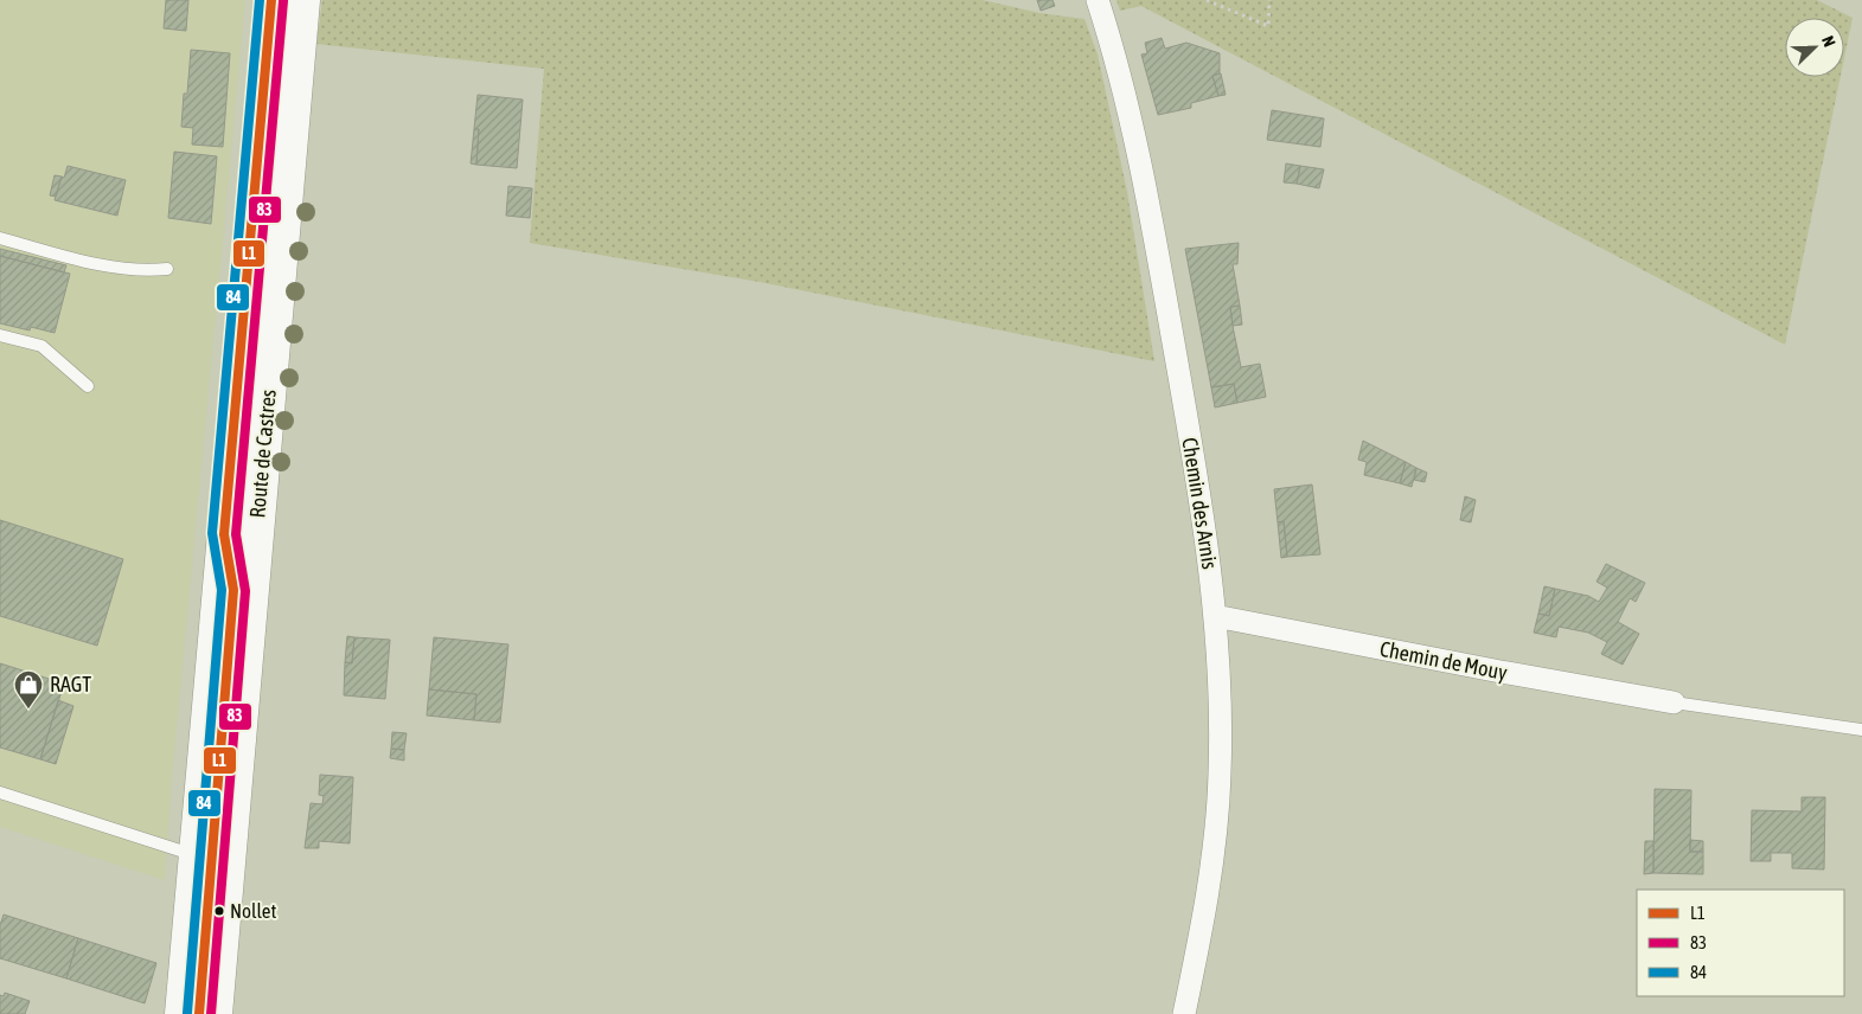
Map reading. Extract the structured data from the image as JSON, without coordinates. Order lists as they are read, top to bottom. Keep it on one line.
{"streets":{"main road":["Route de Castres"],"street":["Chemin des Arnis","Chemin de Mouy"]},"crossings":[["Chemin des Arnis","Chemin de Mouy"]],"places":{"shop":["RAGT"],"other":["Nollet"]},"lines":["transit line L1","transit line 84","transit line 83"],"legend":["L1","83","84"],"north":"top right"}
